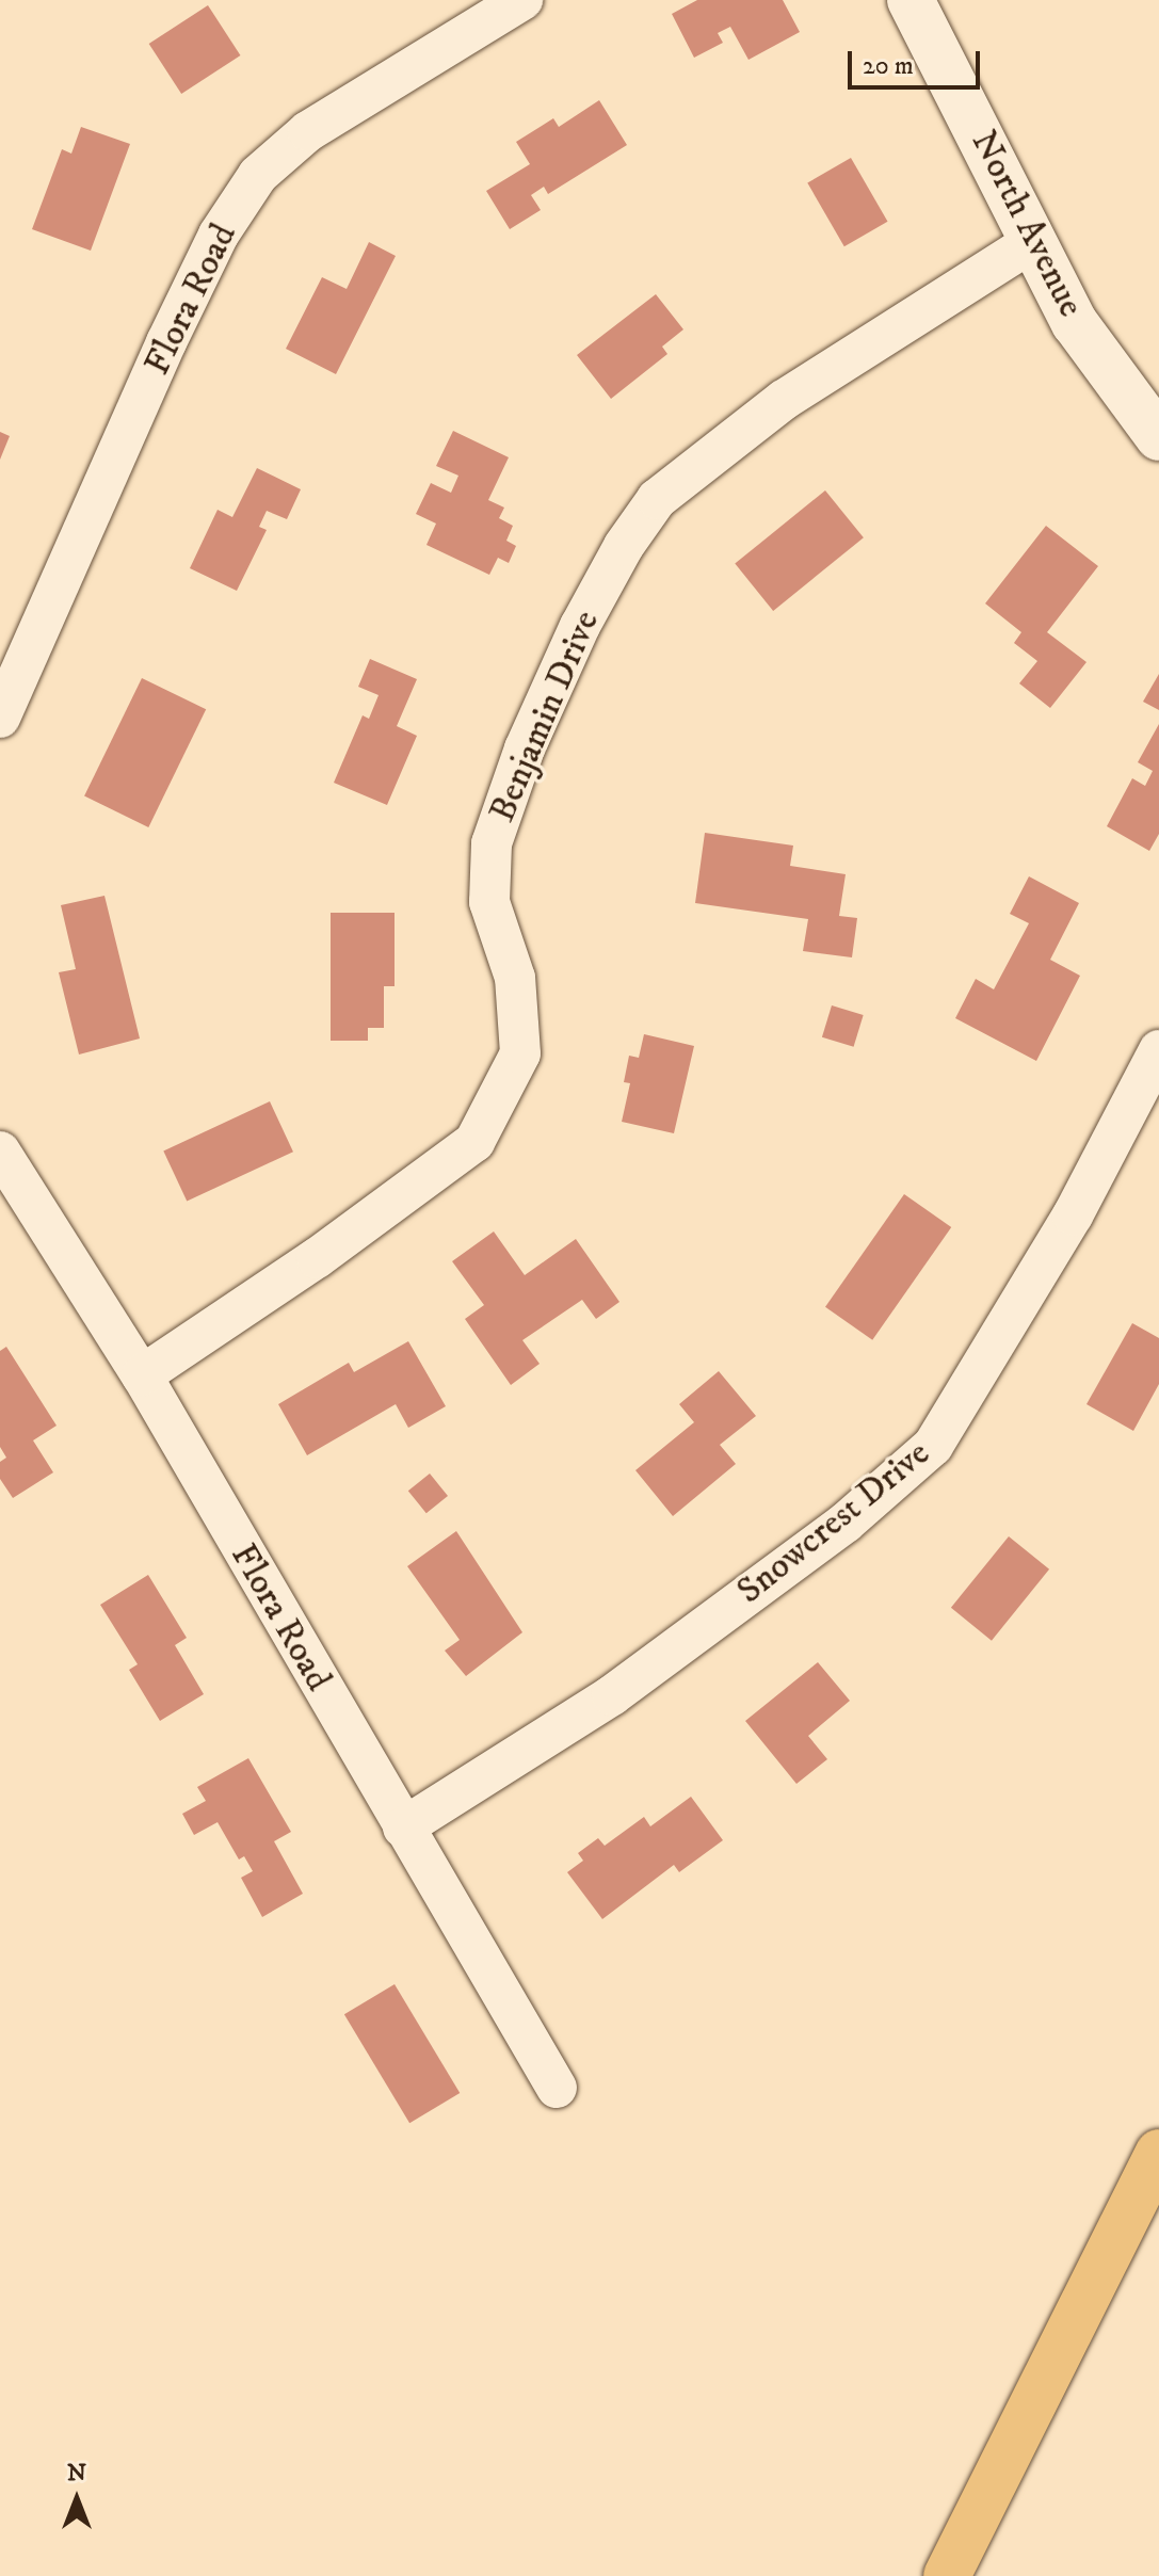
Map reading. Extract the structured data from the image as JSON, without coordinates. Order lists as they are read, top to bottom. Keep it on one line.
{"streets":{"main road":["North Avenue"],"street":["Flora Road","Benjamin Drive","Snowcrest Drive"]},"crossings":[["North Avenue","Benjamin Drive"],["Flora Road","Benjamin Drive"],["Flora Road","Snowcrest Drive"]],"scale_bar":"20 m","north":"top"}
